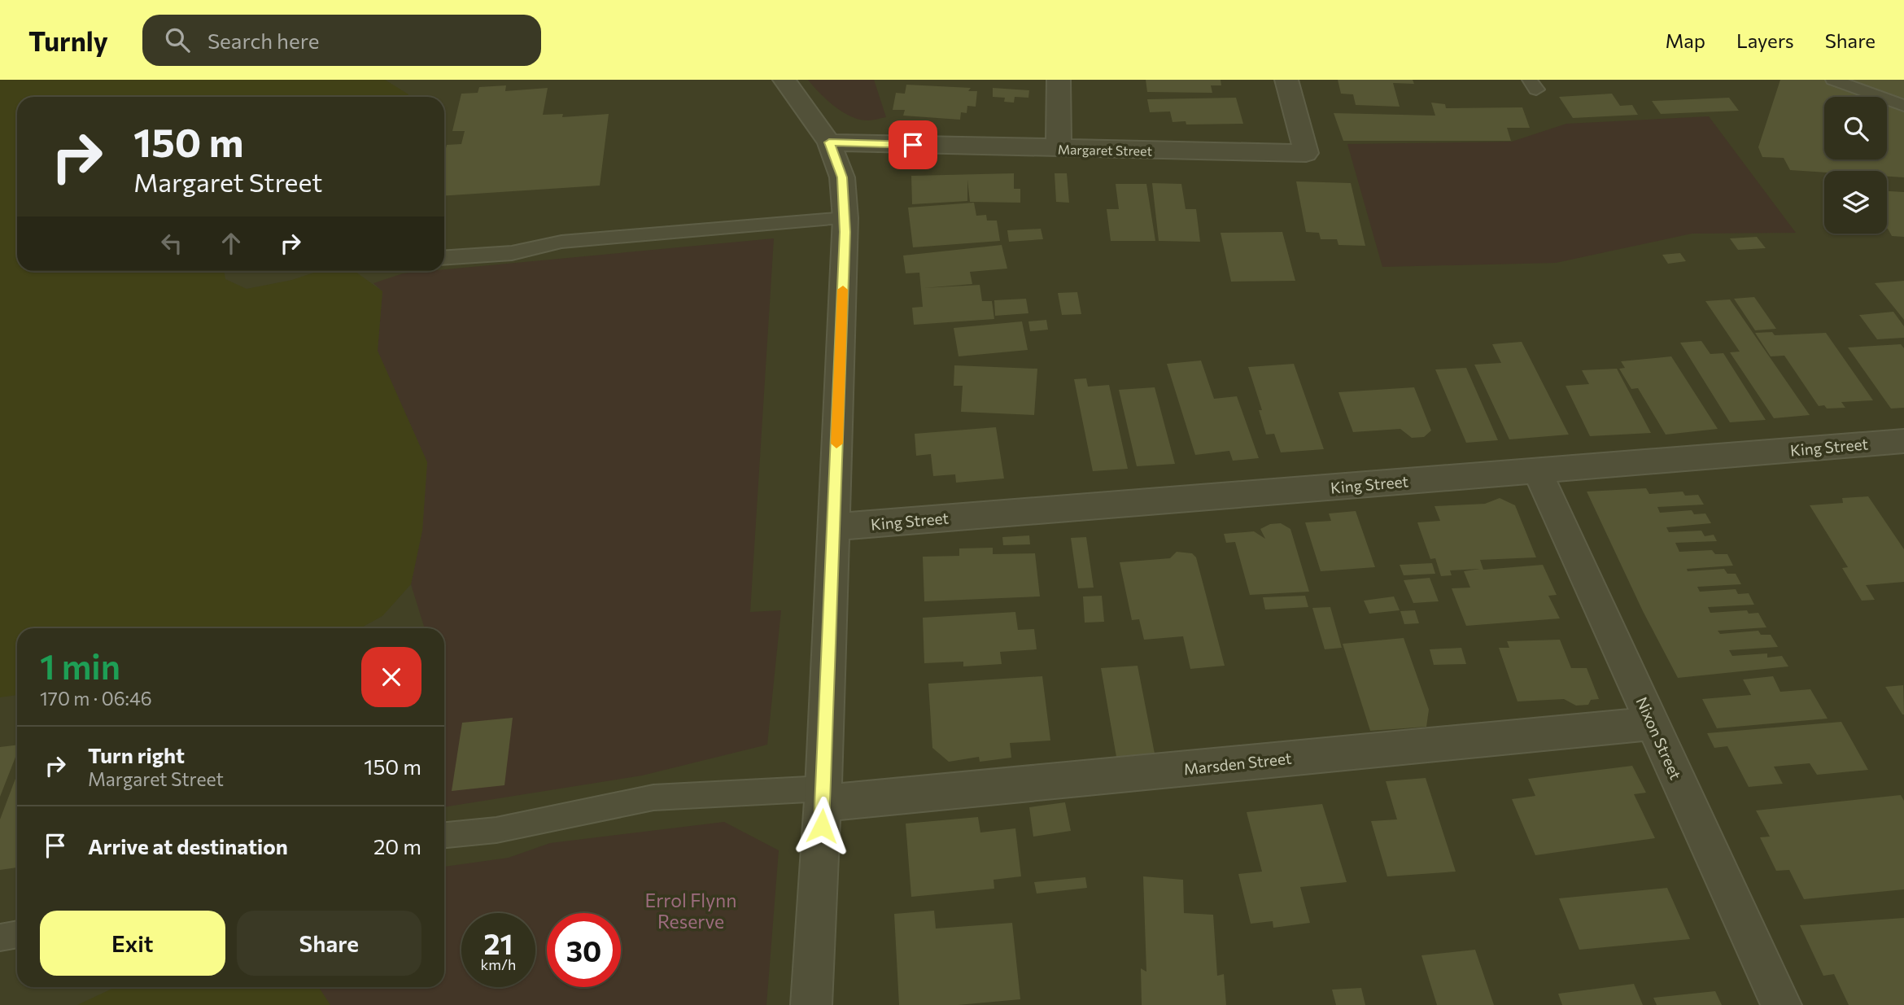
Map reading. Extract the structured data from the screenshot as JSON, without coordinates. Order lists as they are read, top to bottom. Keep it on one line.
{"streets":{"street":["Margaret Street","King Street","Nixon Street","Marsden Street"]},"crossings":[["King Street","Nixon Street"],["Nixon Street","Marsden Street"]],"parks":["Errol Flynn Reserve"],"page":{"header":"Turnly","search":"Search here","nav":["Map","Layers","Share"],"turn":["150 m","Margaret Street"],"heading":["1 min","170 m · 06:46"],"list":[{"name":"Turn right","note":"Margaret Street","value":"150 m"},{"name":"Arrive at destination","value":"20 m"}],"buttons":["Exit","Share"],"speed":"21 km/h","limit":"30"}}
